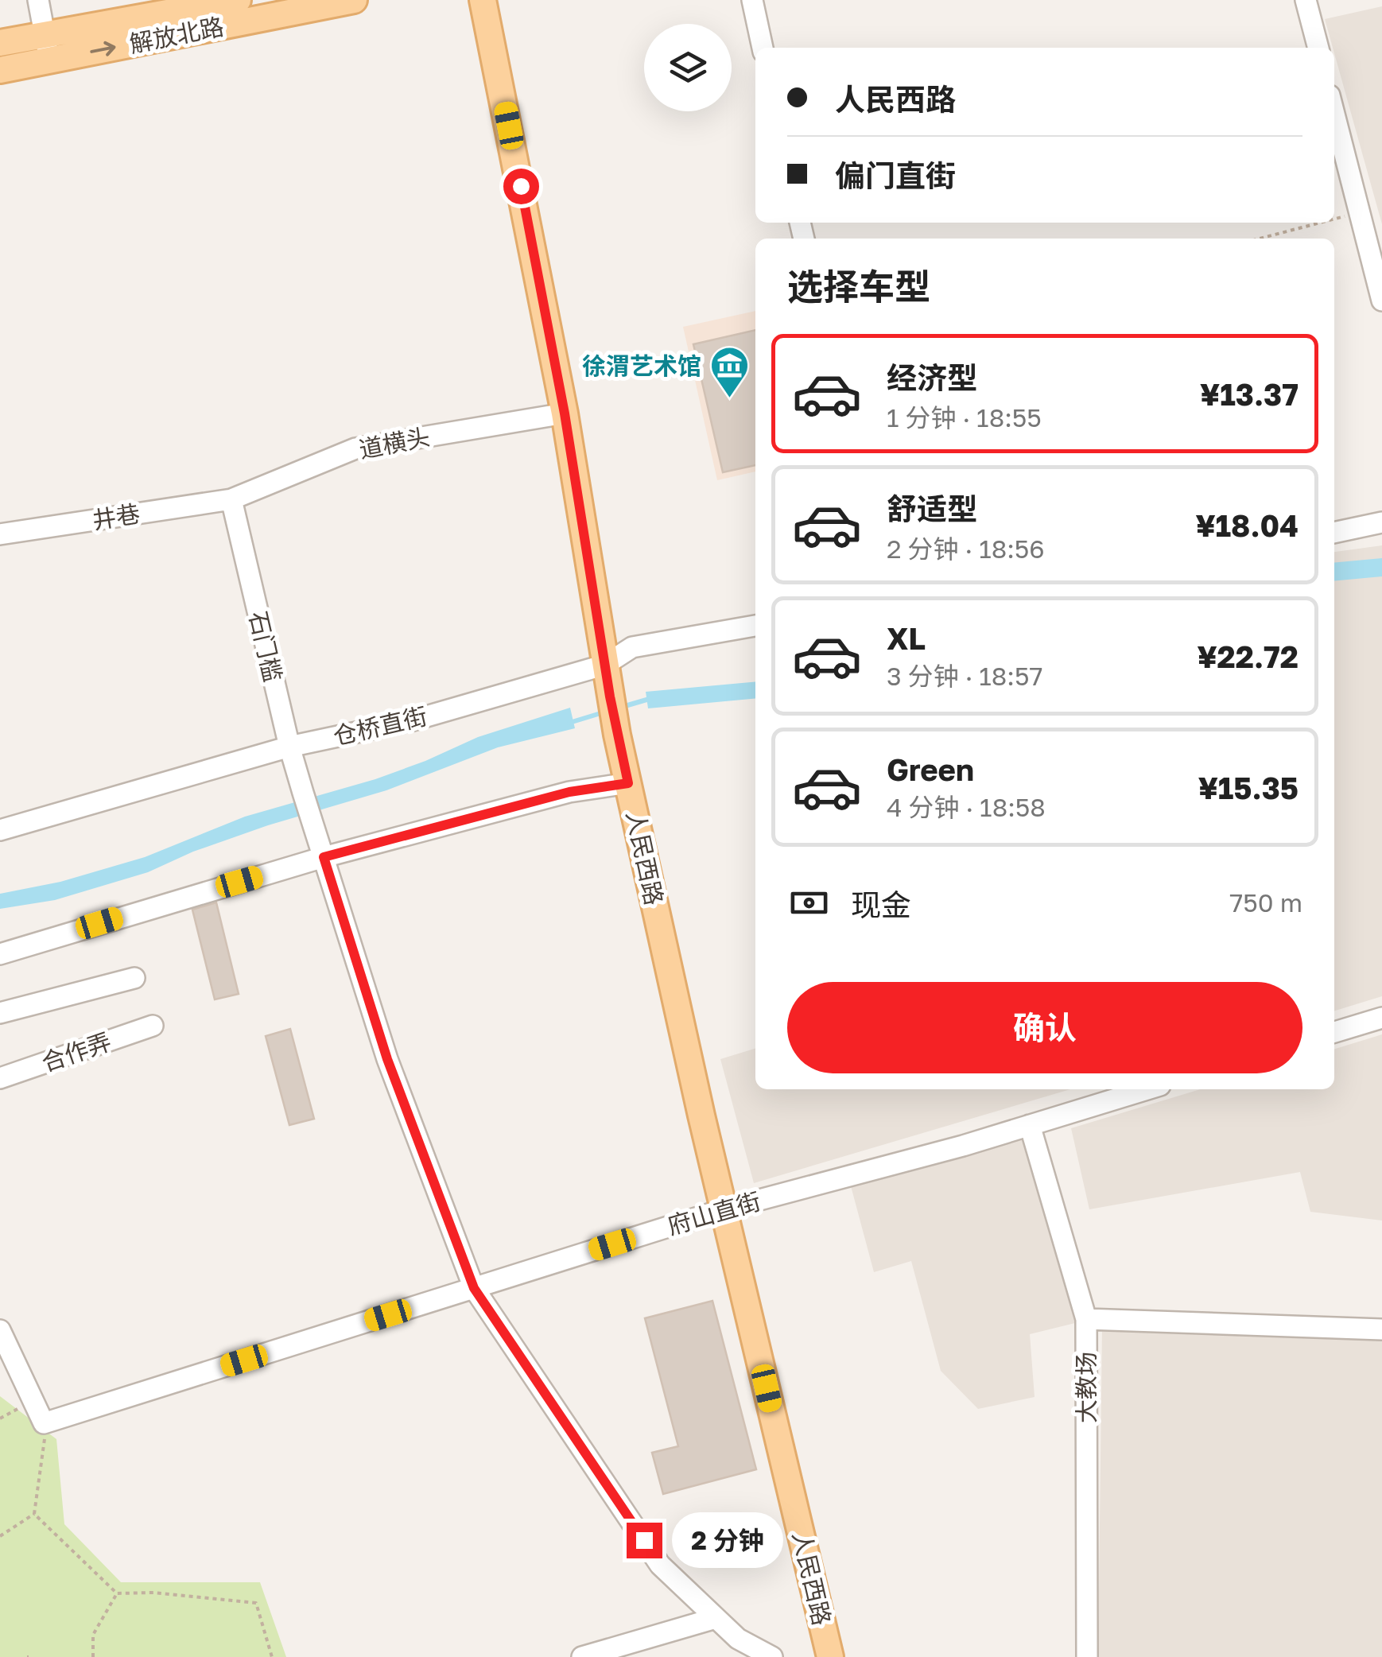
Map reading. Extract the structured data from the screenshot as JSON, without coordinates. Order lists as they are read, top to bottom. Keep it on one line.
{"streets":{"main road":["解放北路","人民西路"],"street":["道横头","井巷","石门槛","仓桥直街","合作弄","府山直街","大教场"]},"crossings":[["道横头","井巷"],["道横头","石门槛"],["道横头","人民西路"],["井巷","石门槛"],["石门槛","仓桥直街"],["石门槛","府山直街"],["仓桥直街","人民西路"],["人民西路","府山直街"],["府山直街","大教场"]],"places":{"museum":["徐渭艺术馆"]},"page":{"banner":["人民西路","偏门直街"],"heading":"选择车型","list":[{"name":"经济型","note":"1 分钟 · 18:55","value":"¥13.37"},{"name":"舒适型","note":"2 分钟 · 18:56","value":"¥18.04"},{"name":"XL","note":"3 分钟 · 18:57","value":"¥22.72"},{"name":"Green","note":"4 分钟 · 18:58","value":"¥15.35"}],"pay":["现金","750 m"],"buttons":"确认","bubble":"2 分钟"}}
